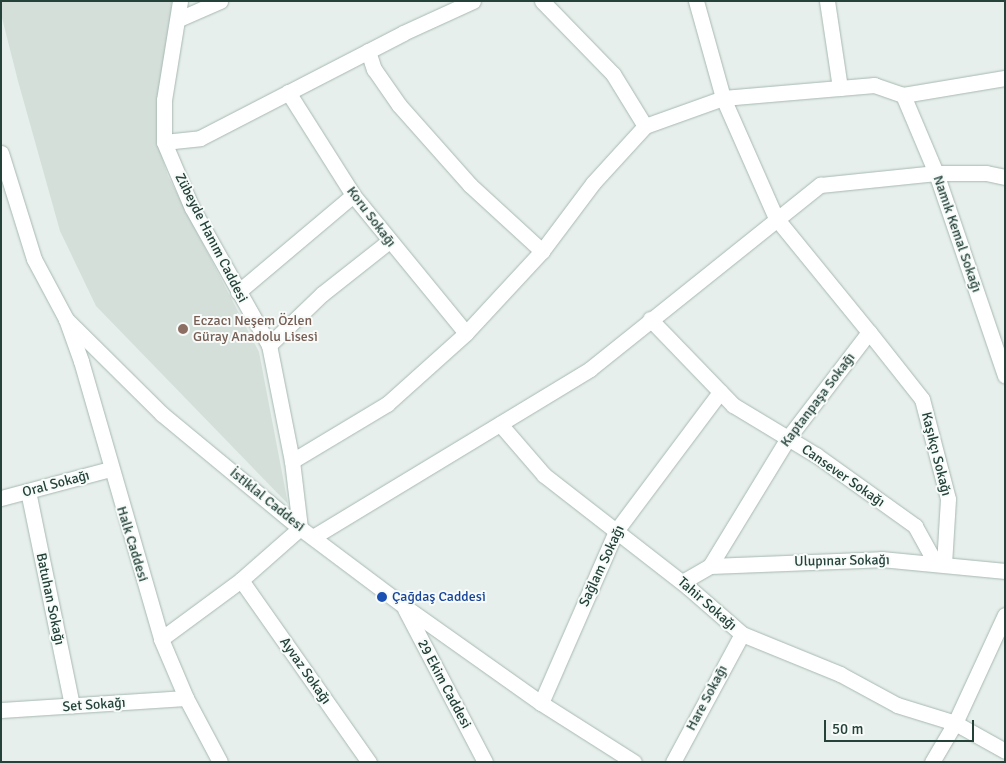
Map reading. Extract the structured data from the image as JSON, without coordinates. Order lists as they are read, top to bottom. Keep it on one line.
{"streets":{"street":["Koru Sokağı","Namık Kemal Sokağı","Zübeyde Hanım Caddesi","Kaptanpaşa Sokağı","Kaşıkçı Sokağı","Cansever Sokağı","Oral Sokağı","İstiklal Caddesi","Halk Caddesi","Ulupınar Sokağı","Sağlam Sokağı","Batuhan Sokağı","Tahir Sokağı","Ayvaz Sokağı","29 Ekim Caddesi","Hare Sokağı","Set Sokağı"]},"crossings":[["Zübeyde Hanım Caddesi","İstiklal Caddesi"],["Kaptanpaşa Sokağı","Kaşıkçı Sokağı"],["Kaptanpaşa Sokağı","Cansever Sokağı"],["Kaptanpaşa Sokağı","Ulupınar Sokağı"],["Kaptanpaşa Sokağı","Tahir Sokağı"],["Kaşıkçı Sokağı","Cansever Sokağı"],["Kaşıkçı Sokağı","Ulupınar Sokağı"],["Cansever Sokağı","Ulupınar Sokağı"],["Cansever Sokağı","Sağlam Sokağı"],["Oral Sokağı","Halk Caddesi"],["Oral Sokağı","Batuhan Sokağı"],["İstiklal Caddesi","Halk Caddesi"],["İstiklal Caddesi","Sağlam Sokağı"],["İstiklal Caddesi","29 Ekim Caddesi"],["Halk Caddesi","Set Sokağı"],["Sağlam Sokağı","Tahir Sokağı"],["Batuhan Sokağı","Set Sokağı"],["Tahir Sokağı","Hare Sokağı"]],"places":["Eczacı Neşem Özlen Güray Anadolu Lisesi","Çağdaş Caddesi"],"scale_bar":"50 m"}
